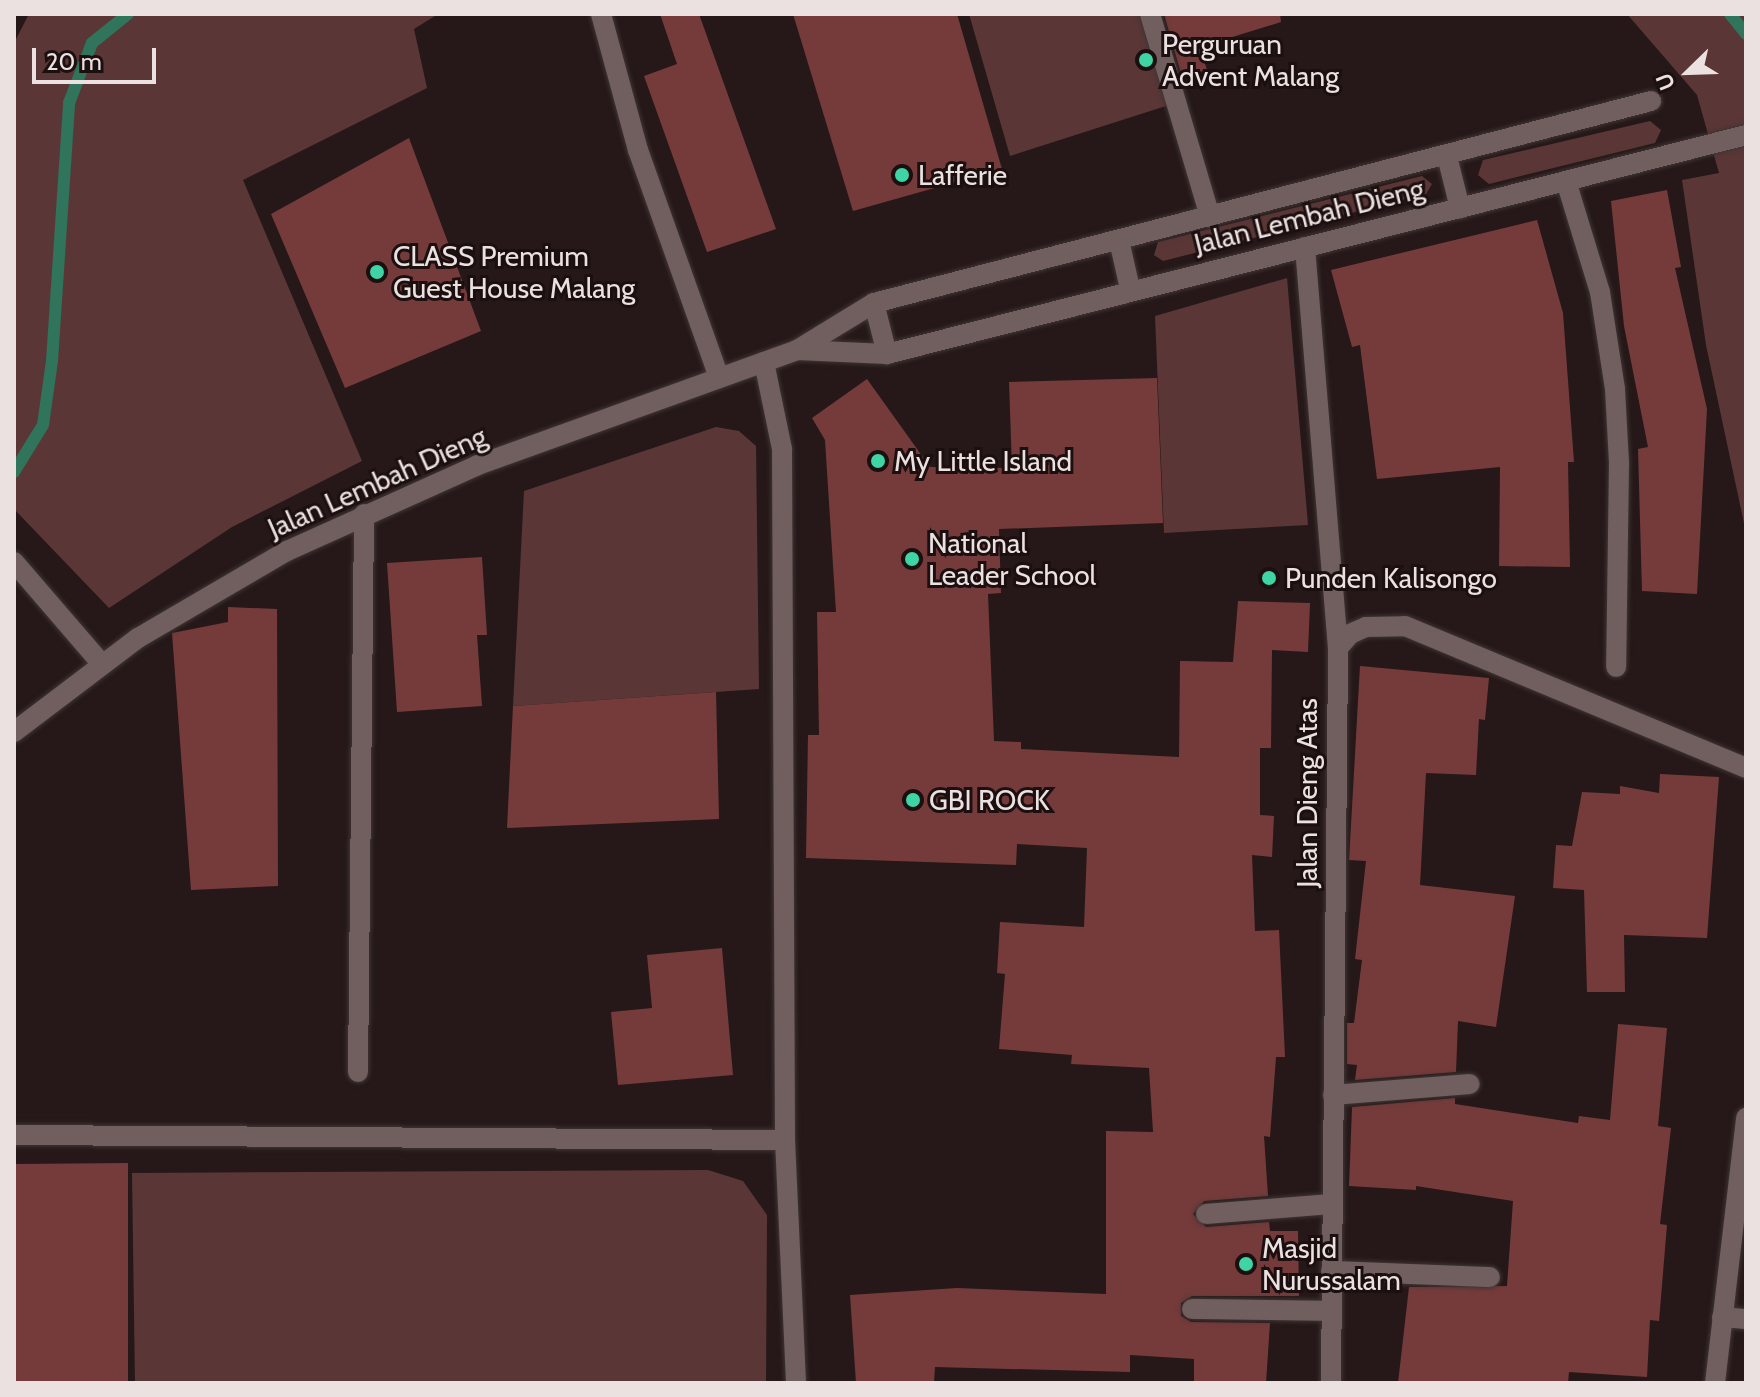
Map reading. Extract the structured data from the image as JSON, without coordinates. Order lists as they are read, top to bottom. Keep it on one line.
{"streets":{"street":["Jalan Lembah Dieng","Jalan Dieng Atas"]},"crossings":[["Jalan Lembah Dieng","Jalan Dieng Atas"]],"places":["Perguruan Advent Malang","Lafferie","CLASS Premium Guest House Malang","My Little Island","National Leader School","Punden Kalisongo","GBI ROCK","Masjid Nurussalam"],"scale_bar":"20 m","north":"bottom left"}
